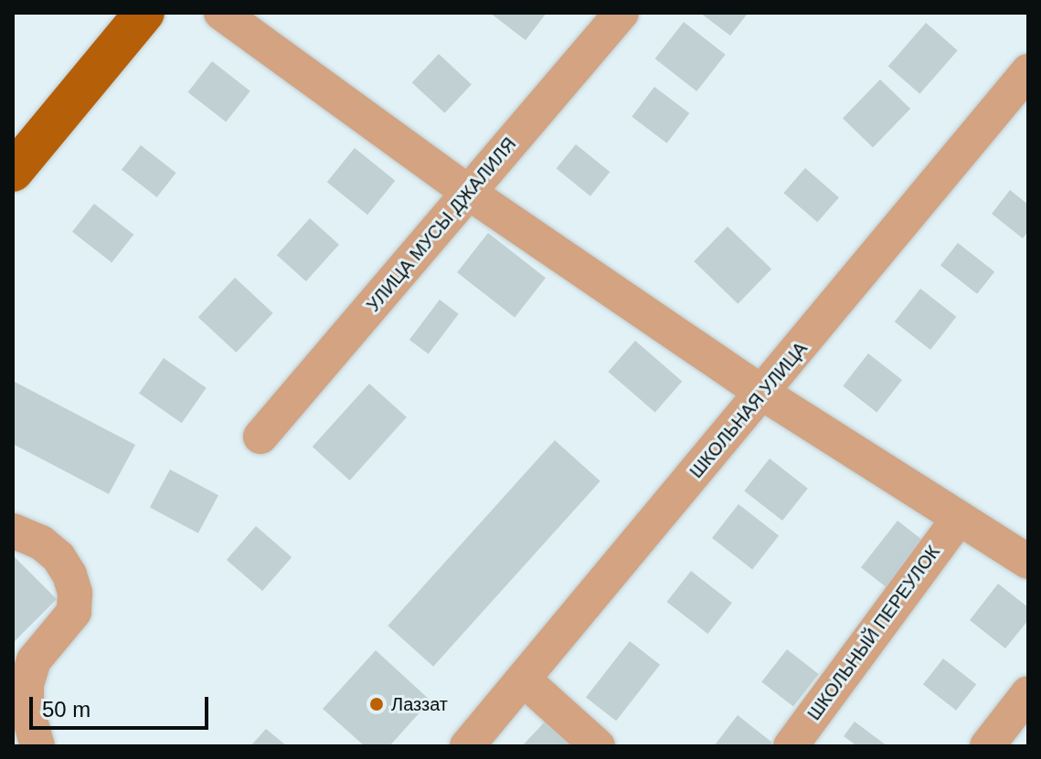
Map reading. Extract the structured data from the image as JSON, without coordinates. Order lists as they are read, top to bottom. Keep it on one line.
{"streets":{"street":["УЛИЦА МУСЫ ДЖАЛИЛЯ","ШКОЛЬНАЯ УЛИЦА","ШКОЛЬНЫЙ ПЕРЕУЛОК"]},"places":["Лаззат"],"scale_bar":"50 m"}
